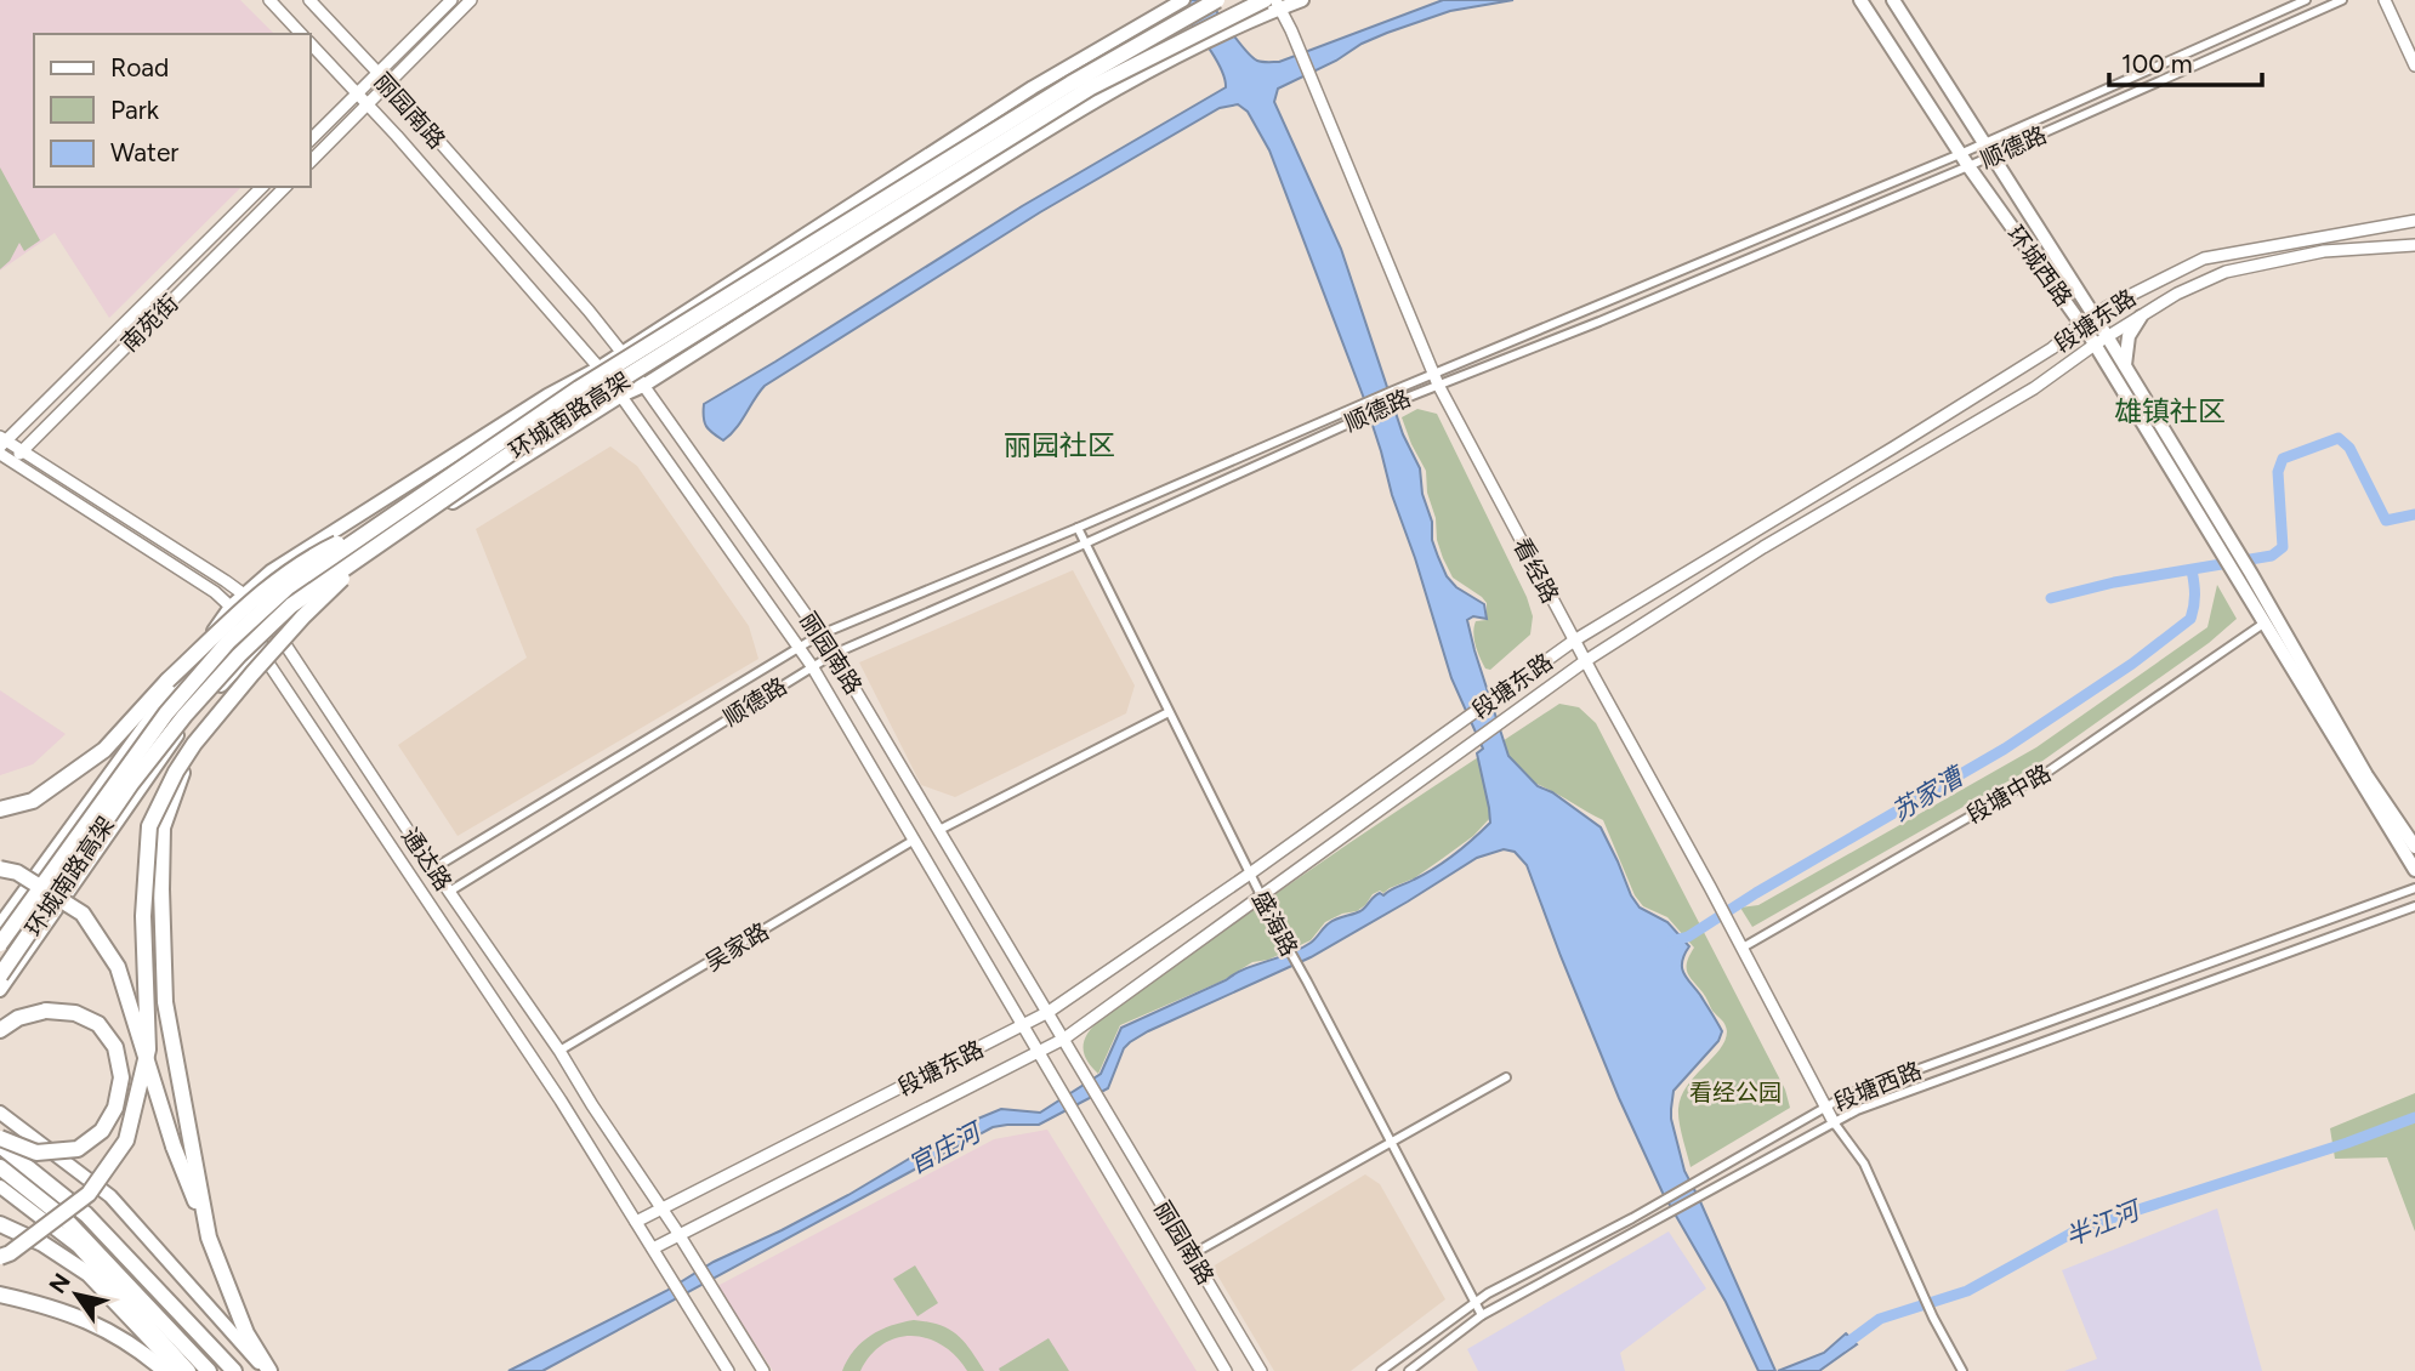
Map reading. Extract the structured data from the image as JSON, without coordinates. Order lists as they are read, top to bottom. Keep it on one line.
{"streets":{"highway":["环城南路高架"],"main road":["丽园南路","环城西路","段塘东路","南苑街","看经路","通达路"],"street":["顺德路","段塘中路","盛海路","吴家路","段塘西路"]},"crossings":[["丽园南路","顺德路"],["丽园南路","段塘东路"],["丽园南路","吴家路"],["顺德路","环城西路"],["顺德路","看经路"],["顺德路","通达路"],["顺德路","盛海路"],["环城西路","段塘东路"],["环城西路","段塘中路"],["段塘东路","看经路"],["段塘东路","通达路"],["段塘东路","盛海路"],["南苑街","通达路"],["看经路","段塘中路"],["看经路","段塘西路"],["通达路","吴家路"],["盛海路","段塘西路"]],"districts":["雄镇社区","丽园社区"],"water":["苏家漕","官庄河","半江河"],"parks":["看经公园"],"legend":["Road","Park","Water"],"scale_bar":"100 m","north":"top left"}
